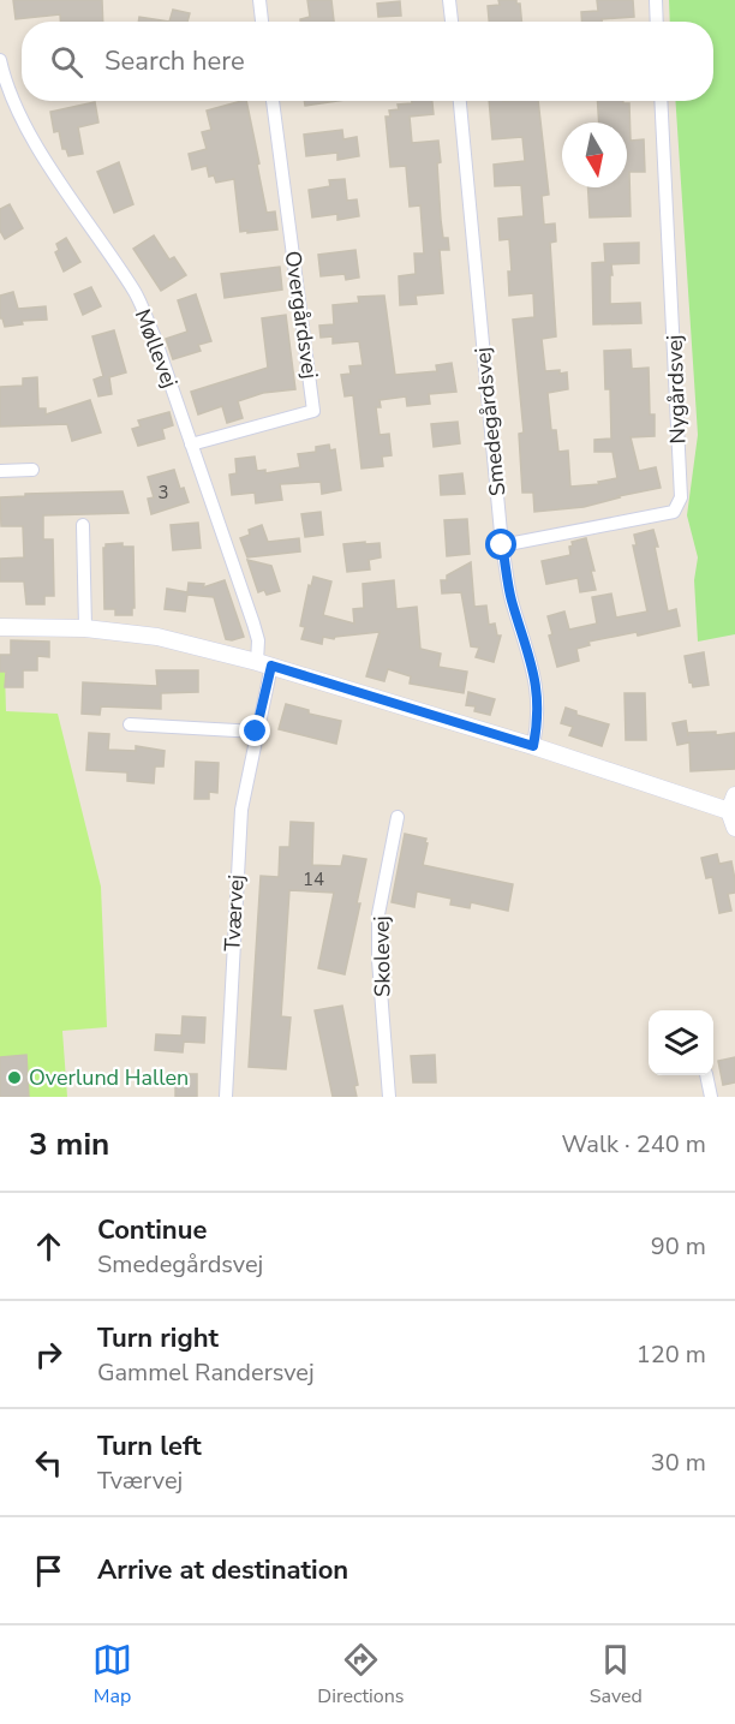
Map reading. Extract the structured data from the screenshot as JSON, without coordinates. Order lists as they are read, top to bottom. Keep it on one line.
{"streets":{"street":["Overgårdsvej","Møllevej","Nygårdsvej","Smedegårdsvej","Tværvej","Skolevej"]},"crossings":[["Overgårdsvej","Møllevej"],["Møllevej","Tværvej"],["Nygårdsvej","Smedegårdsvej"]],"places":["Overlund Hallen"],"house_numbers":["3","14"],"north":"bottom","page":{"search":"Search here","heading":["3 min","Walk · 240 m"],"list":[["Continue","Smedegårdsvej","90 m"],["Turn right","Gammel Randersvej","120 m"],["Turn left","Tværvej","30 m"],"Arrive at destination"],"nav":["Map","Directions","Saved"]}}
